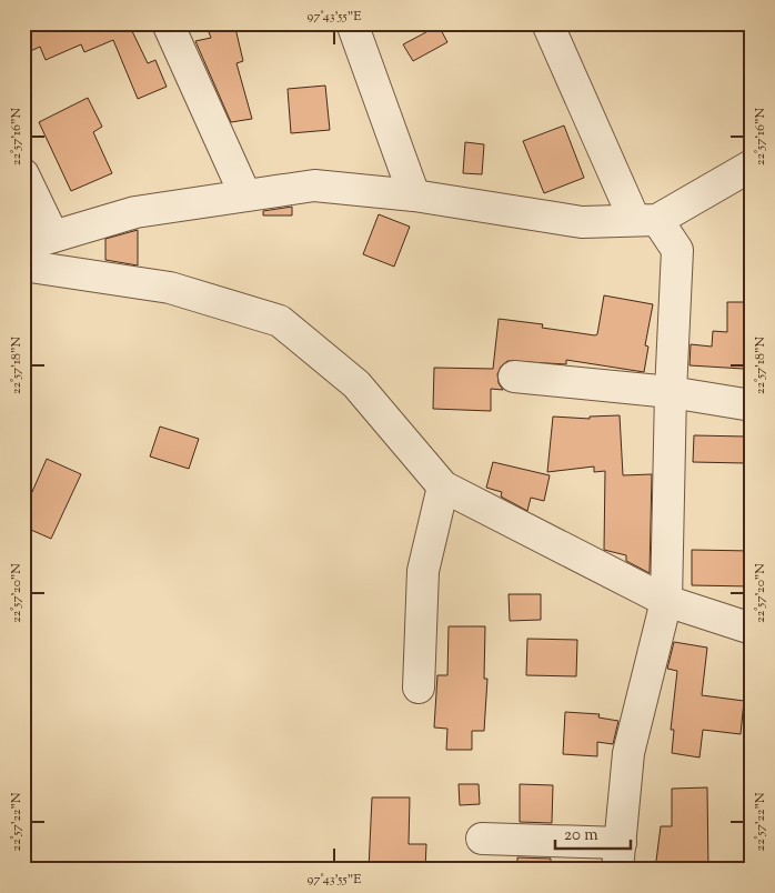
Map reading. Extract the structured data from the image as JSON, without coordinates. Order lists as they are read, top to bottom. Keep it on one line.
{"scale_bar":"20 m","coordinates":["97°43'55\"E","22°57'16\"N","22°57'18\"N","22°57'20\"N","22°57'22\"N"]}
